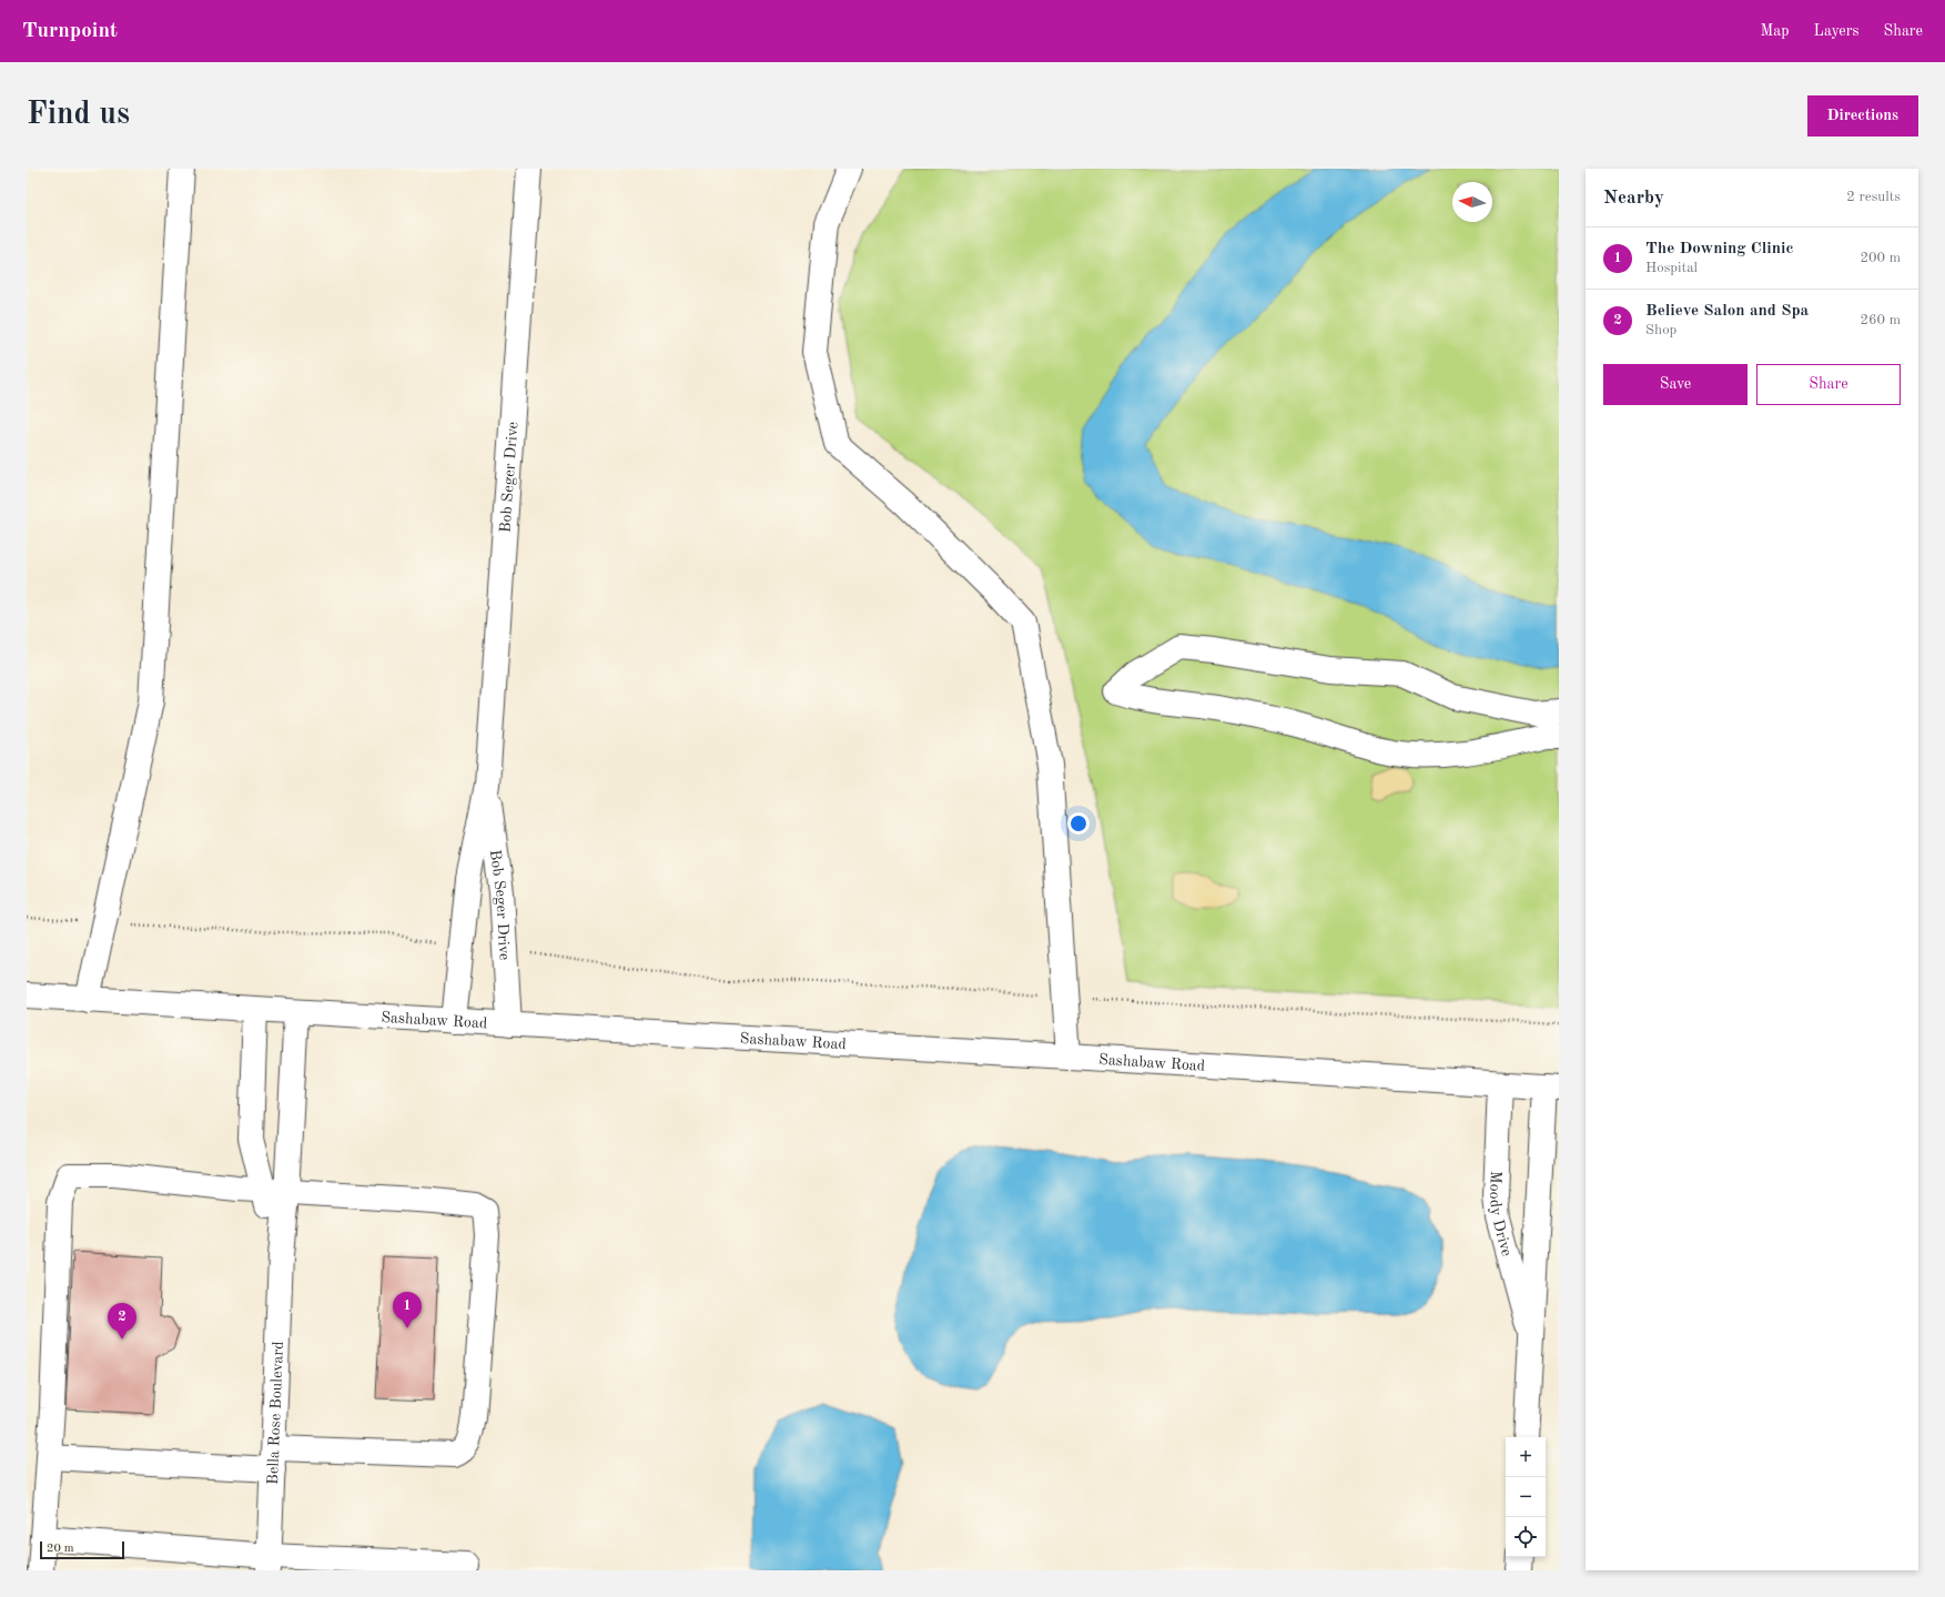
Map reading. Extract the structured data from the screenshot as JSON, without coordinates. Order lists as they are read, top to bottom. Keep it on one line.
{"streets":{"main road":["Bob Seger Drive","Sashabaw Road","Moody Drive","Bella Rose Boulevard"]},"crossings":[["Bob Seger Drive","Sashabaw Road"],["Sashabaw Road","Moody Drive"],["Sashabaw Road","Bella Rose Boulevard"]],"scale_bar":"20 m","north":"left","page":{"header":"Turnpoint","nav":["Map","Layers","Share"],"buttons":["Directions",["Save","Share"]],"title":"Find us","heading":["Nearby","2 results"],"list":[{"mark":"1","name":"The Downing Clinic","note":"Hospital","value":"200 m"},{"mark":"2","name":"Believe Salon and Spa","note":"Shop","value":"260 m"}],"pins":["1","2"],"map_buttons":["+","−"],"scale":"20 m"}}
